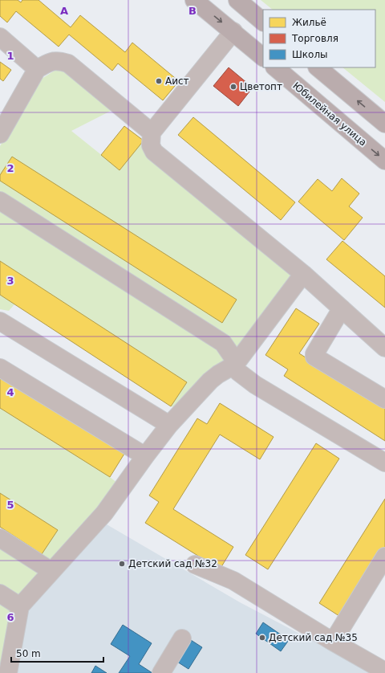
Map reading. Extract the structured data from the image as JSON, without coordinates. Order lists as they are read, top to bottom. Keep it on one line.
{"streets":{"highway":["Юбилейная улица"]},"places":["Аист","Цветопт","Детский сад №32","Детский сад №35"],"legend":["Жильё","Торговля","Школы"],"scale_bar":"50 m","grid":{"columns":["A","B"],"rows":["1","2","3","4","5","6"]}}
